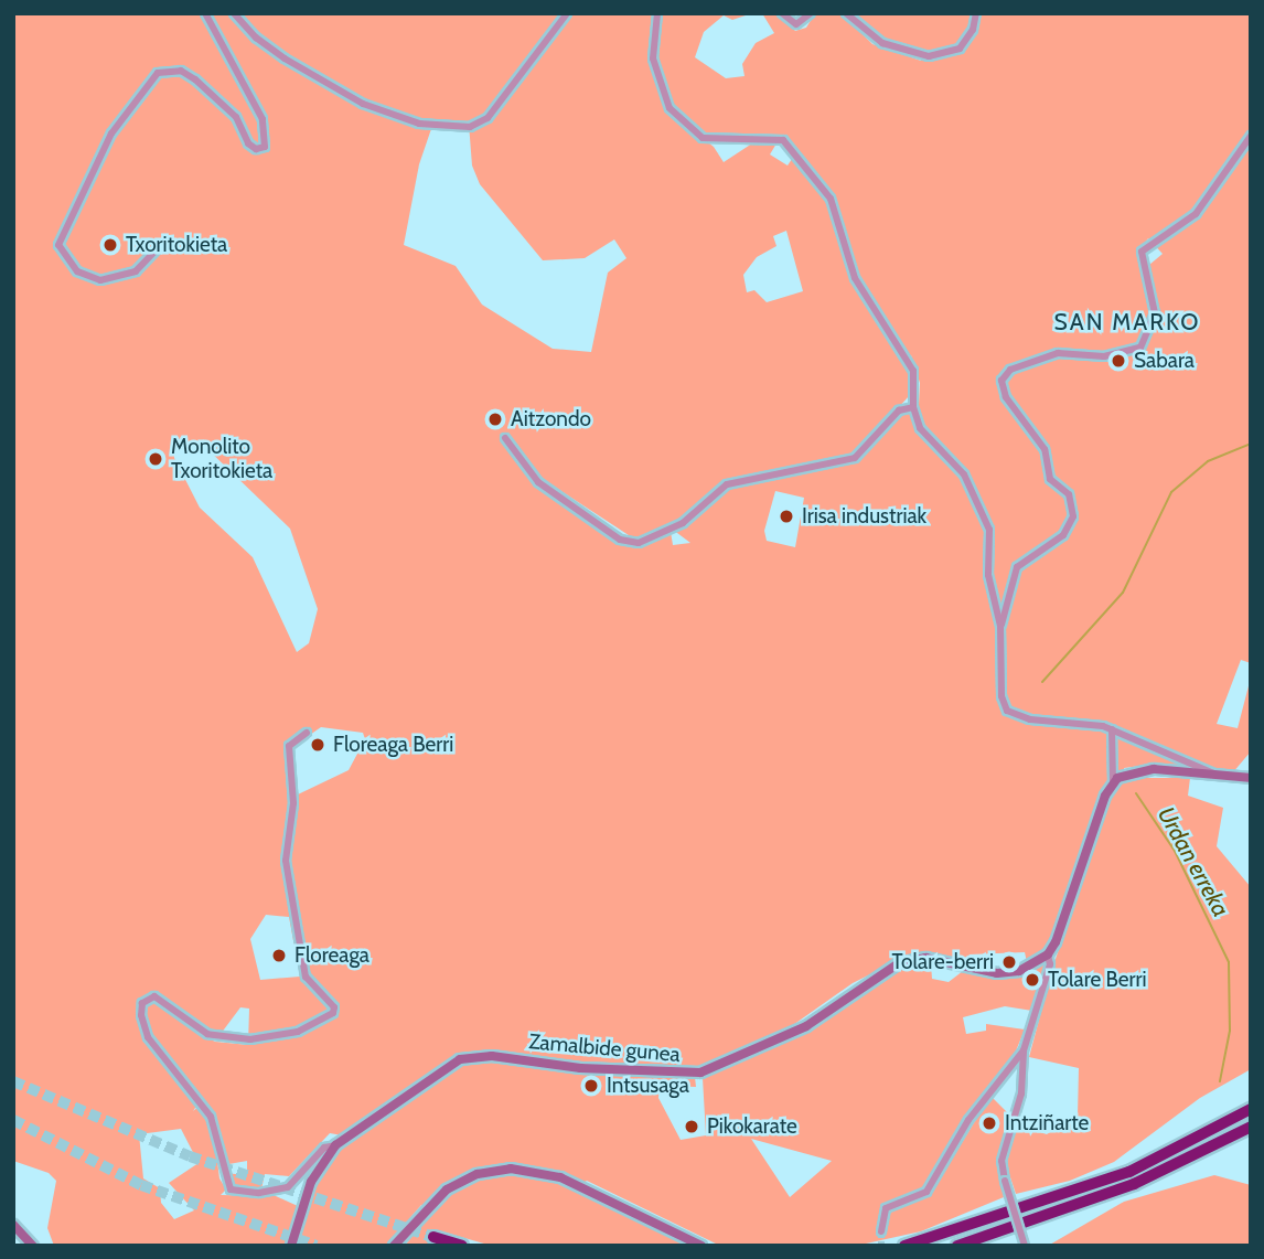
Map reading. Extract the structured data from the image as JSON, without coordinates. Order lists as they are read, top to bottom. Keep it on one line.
{"streets":{"street":["Zamalbide gunea"]},"districts":["SAN MARKO"],"water":["Urdan erreka"],"places":["Txoritokieta","Sabara","Aitzondo","Monolito Txoritokieta","Irisa industriak","Floreaga Berri","Floreaga","Tolare-berri","Tolare Berri","Intsusaga","Intziñarte","Pikokarate"]}
